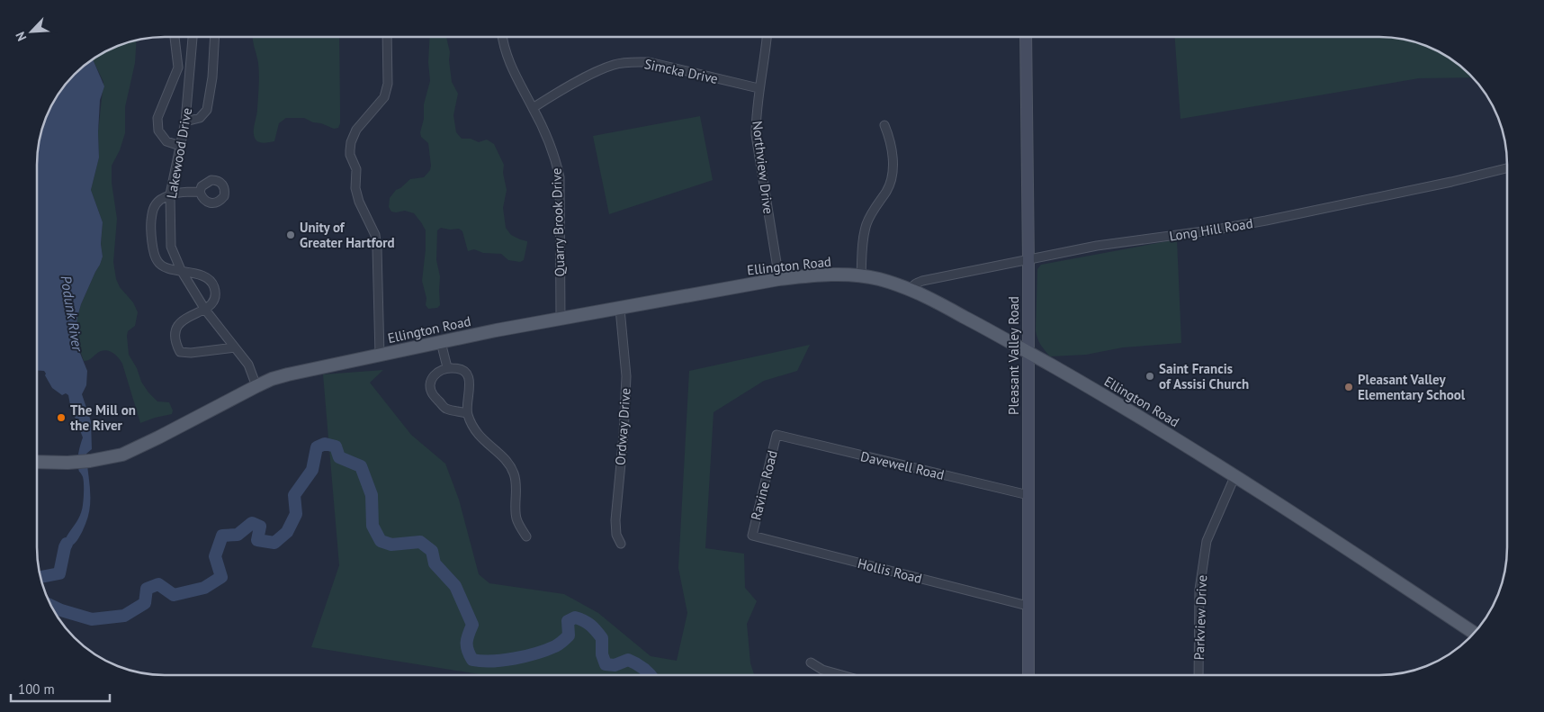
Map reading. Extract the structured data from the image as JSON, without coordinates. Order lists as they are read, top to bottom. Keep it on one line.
{"streets":{"main road":["Ellington Road","Pleasant Valley Road"],"street":["Simcka Drive","Lakewood Drive","Northview Drive","Quarry Brook Drive","Long Hill Road","Ordway Drive","Davewell Road","Ravine Road","Hollis Road","Parkview Drive"]},"crossings":[["Simcka Drive","Northview Drive"],["Simcka Drive","Quarry Brook Drive"],["Lakewood Drive","Ellington Road"],["Northview Drive","Ellington Road"],["Quarry Brook Drive","Ellington Road"],["Long Hill Road","Ellington Road"],["Long Hill Road","Pleasant Valley Road"],["Ellington Road","Pleasant Valley Road"],["Ellington Road","Ordway Drive"],["Ellington Road","Parkview Drive"],["Pleasant Valley Road","Davewell Road"],["Pleasant Valley Road","Hollis Road"],["Davewell Road","Ravine Road"],["Ravine Road","Hollis Road"]],"water":["Podunk River"],"places":["Unity of Greater Hartford","Saint Francis of Assisi Church","Pleasant Valley Elementary School","The Mill on the River"],"scale_bar":"100 m","north":"bottom left"}
